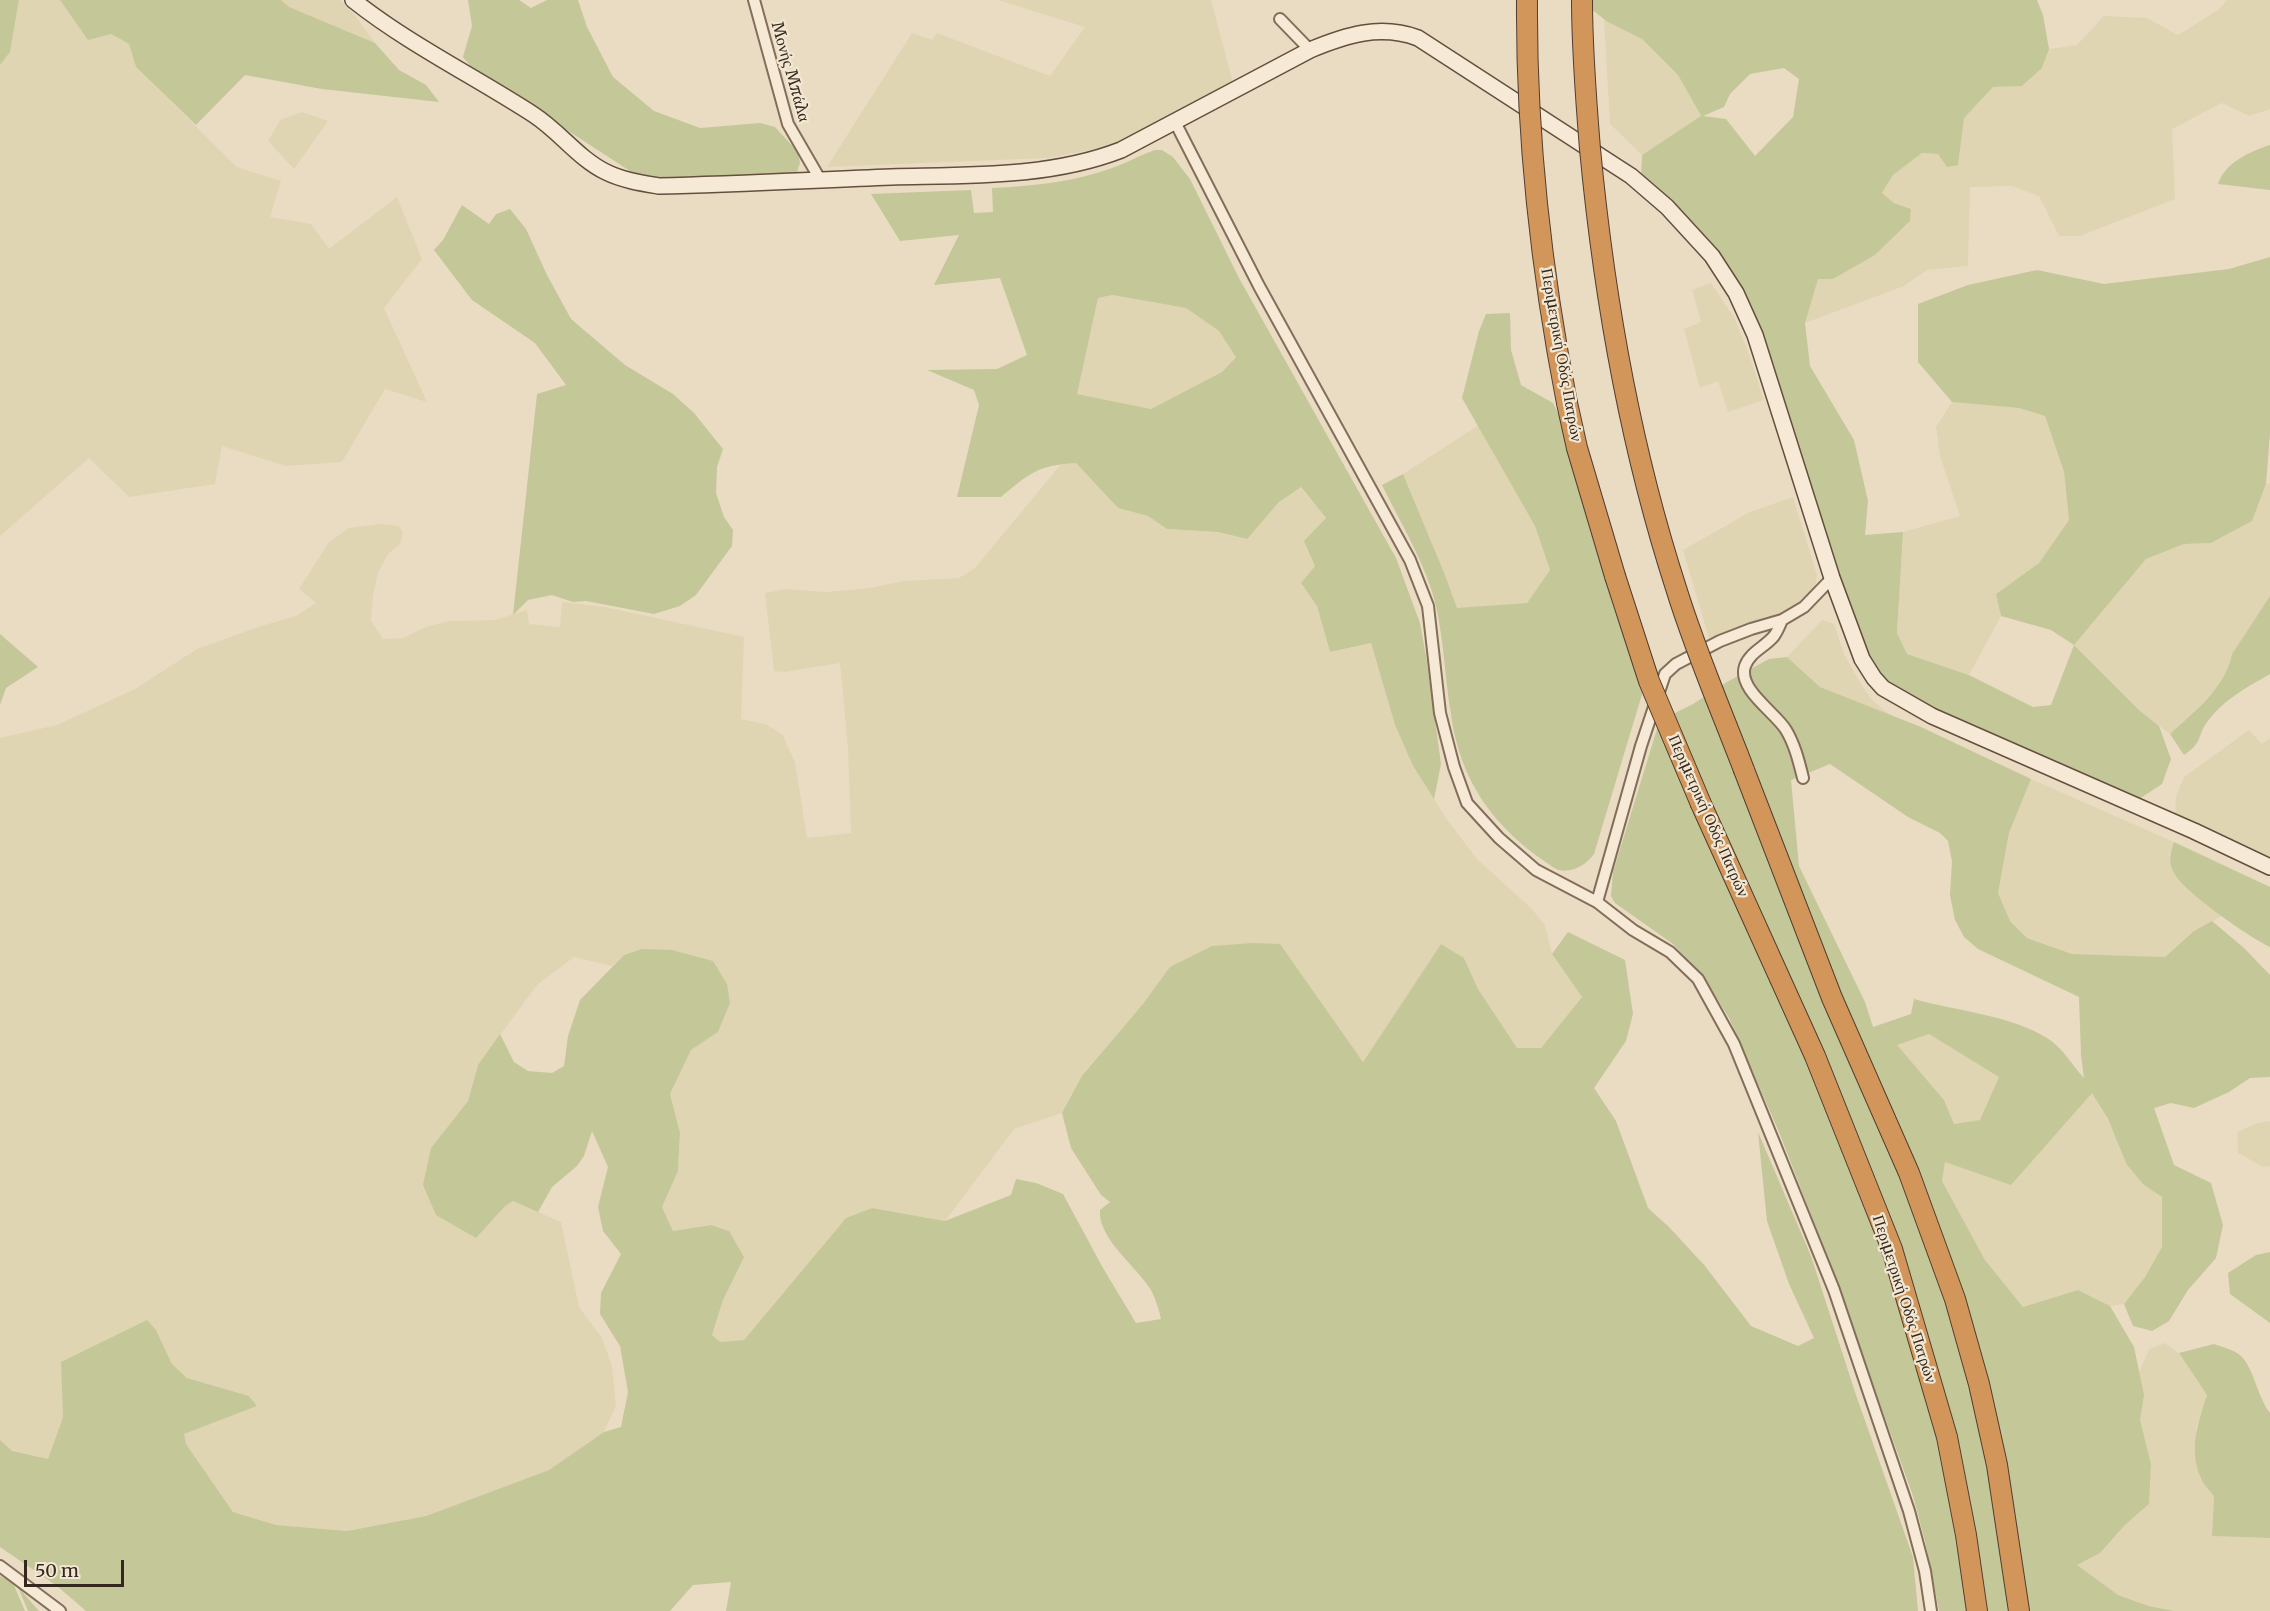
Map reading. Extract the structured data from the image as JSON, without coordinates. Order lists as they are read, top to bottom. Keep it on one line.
{"streets":{"highway":["Περιμετρική Οδός Πατρών"],"street":["Μονής Μπάλα"]},"scale_bar":"50 m"}
